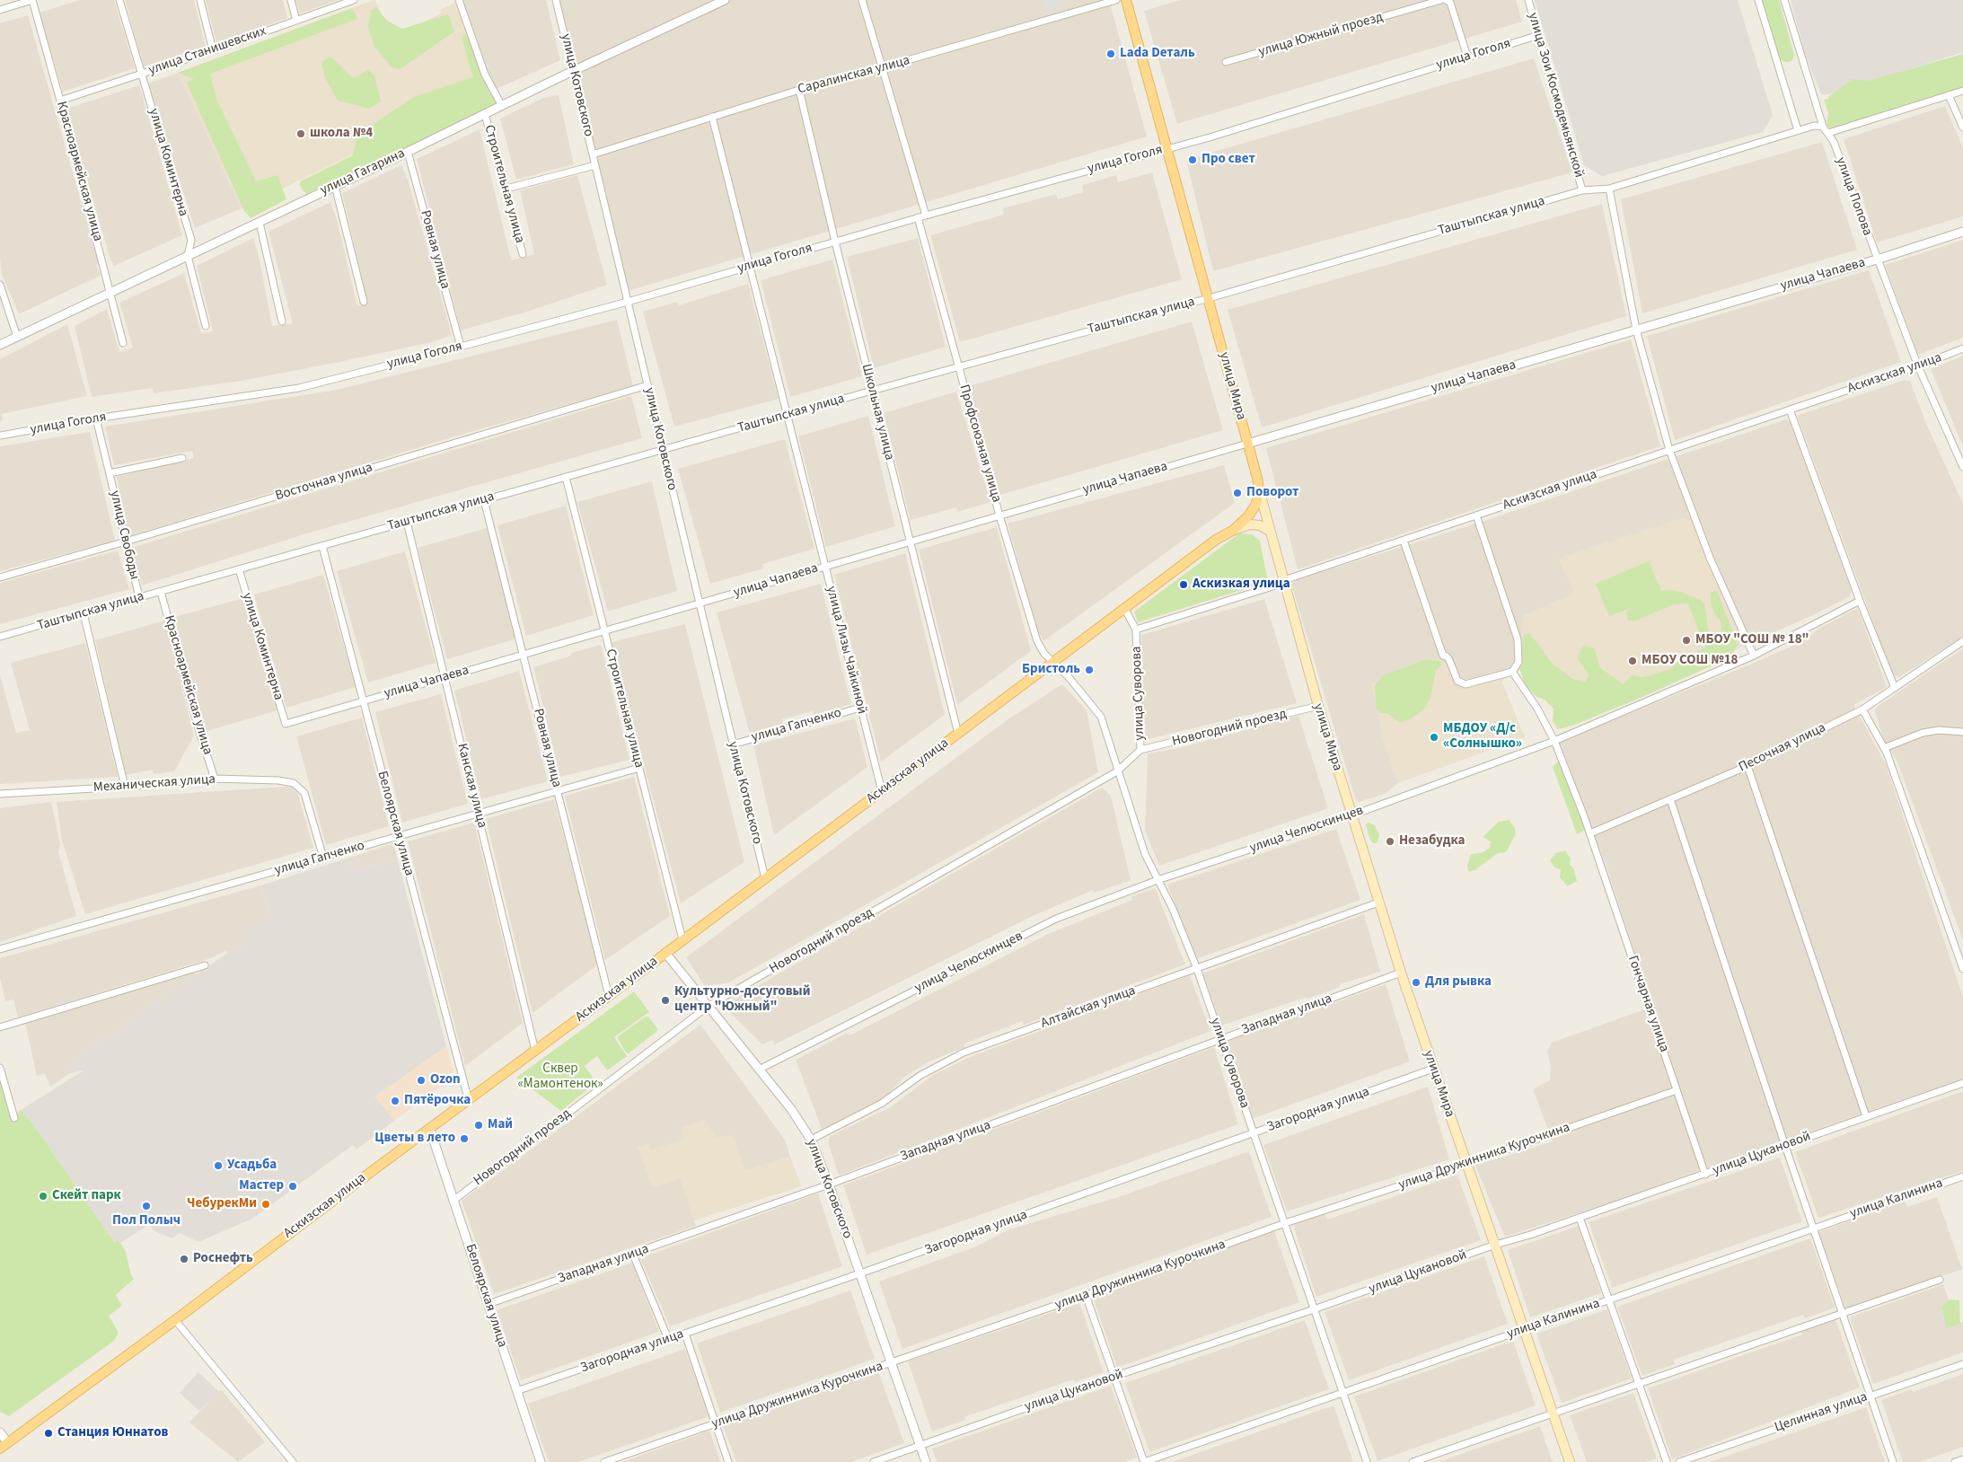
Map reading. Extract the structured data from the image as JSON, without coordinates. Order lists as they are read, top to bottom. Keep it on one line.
{"streets":{"main road":["Аскизская улица","улица Мира"],"street":["улица Южный проезд","улица Станишевских","улица Гоголя","Саралинская улица","улица Котовского","улица Зои Космодемьянской","улица Коминтерна","Красноармейская улица","улица Гагарина","Строительная улица","улица Попова","Таштыпская улица","Ровная улица","улица Чапаева","Школьная улица","Профсоюзная улица","Восточная улица","улица Свободы","улица Лизы Чайкиной","улица Суворова","улица Гапченко","Новогодний проезд","Песочная улица","Механическая улица","Канская улица","Белоярская улица","улица Челюскинцев","Гончарная улица","Алтайская улица","Западная улица","Загородная улица","улица Цукановой","улица Дружинника Курочкина","улица Калинина","Целинная улица"]},"crossings":[["улица Станишевских","улица Коминтерна"],["улица Станишевских","Красноармейская улица"],["улица Гоголя","улица Котовского"],["улица Гоголя","улица Зои Космодемьянской"],["улица Гоголя","Ровная улица"],["улица Гоголя","улица Мира"],["улица Гоголя","Школьная улица"],["улица Гоголя","Профсоюзная улица"],["улица Гоголя","улица Свободы"],["улица Гоголя","улица Лизы Чайкиной"],["Саралинская улица","улица Котовского"],["Саралинская улица","Школьная улица"],["Саралинская улица","улица Лизы Чайкиной"],["улица Котовского","улица Гагарина"],["улица Котовского","Таштыпская улица"],["улица Котовского","улица Чапаева"],["улица Котовского","Аскизская улица"],["улица Котовского","Восточная улица"],["улица Котовского","улица Гапченко"],["улица Котовского","Новогодний проезд"],["улица Котовского","улица Челюскинцев"],["улица Котовского","Алтайская улица"],["улица Котовского","Западная улица"],["улица Котовского","Загородная улица"],["улица Котовского","улица Цукановой"],["улица Котовского","улица Дружинника Курочкина"],["улица Зои Космодемьянской","Таштыпская улица"],["улица Коминтерна","улица Гагарина"],["улица Коминтерна","Таштыпская улица"],["улица Коминтерна","улица Чапаева"],["Красноармейская улица","улица Гагарина"],["Красноармейская улица","Таштыпская улица"],["Красноармейская улица","Механическая улица"],["улица Гагарина","Строительная улица"],["улица Гагарина","Ровная улица"],["Строительная улица","Таштыпская улица"],["Строительная улица","улица Чапаева"],["Строительная улица","Аскизская улица"],["Строительная улица","улица Гапченко"],["улица Попова","Таштыпская улица"],["улица Попова","улица Чапаева"],["улица Попова","Аскизская улица"],["Таштыпская улица","Ровная улица"],["Таштыпская улица","улица Мира"],["Таштыпская улица","Школьная улица"],["Таштыпская улица","Профсоюзная улица"],["Таштыпская улица","улица Свободы"],["Таштыпская улица","улица Лизы Чайкиной"],["Таштыпская улица","Канская улица"],["Таштыпская улица","Белоярская улица"],["Ровная улица","улица Чапаева"],["Ровная улица","Аскизская улица"],["Ровная улица","улица Гапченко"],["улица Чапаева","улица Мира"],["улица Чапаева","Школьная улица"],["улица Чапаева","Профсоюзная улица"],["улица Чапаева","улица Лизы Чайкиной"],["улица Чапаева","Канская улица"],["улица Чапаева","Белоярская улица"],["Аскизская улица","улица Мира"],["Аскизская улица","Школьная улица"],["Аскизская улица","Профсоюзная улица"],["Аскизская улица","улица Лизы Чайкиной"],["Аскизская улица","улица Суворова"],["Аскизская улица","Канская улица"],["Аскизская улица","Белоярская улица"],["улица Мира","Новогодний проезд"],["улица Мира","улица Челюскинцев"],["улица Мира","Алтайская улица"],["улица Мира","Западная улица"],["улица Мира","Загородная улица"],["улица Мира","улица Цукановой"],["улица Мира","улица Дружинника Курочкина"],["улица Мира","улица Калинина"],["Профсоюзная улица","улица Суворова"],["Восточная улица","улица Свободы"],["улица Лизы Чайкиной","улица Гапченко"],["улица Суворова","Новогодний проезд"],["улица Суворова","улица Челюскинцев"],["улица Суворова","Алтайская улица"],["улица Суворова","Западная улица"],["улица Суворова","Загородная улица"],["улица Суворова","улица Цукановой"],["улица Суворова","улица Дружинника Курочкина"],["улица Суворова","улица Калинина"],["улица Гапченко","Механическая улица"],["улица Гапченко","Канская улица"],["улица Гапченко","Белоярская улица"],["Новогодний проезд","Белоярская улица"],["Песочная улица","Гончарная улица"],["Белоярская улица","Западная улица"],["Белоярская улица","Загородная улица"],["улица Челюскинцев","Гончарная улица"],["Гончарная улица","улица Цукановой"],["Гончарная улица","улица Дружинника Курочкина"]],"parks":["Сквер «Мамонтенок»"],"places":["Lada Dеталь","школа №4","Про свет","Поворот","Аскизкая улица","МБОУ \"СОШ № 18\"","МБОУ СОШ №18","Бристоль","МБДОУ «Д/с «Солнышко»","Незабудка","Для рывка","Культурно-досуговый центр \"Южный\"","Ozon","Пятёрочка","Май","Цветы в лето","Усадьба","Мастер","Скейт парк","ЧебурекМи","Пол Полыч","Роснефть","Станция Юннатов"]}
